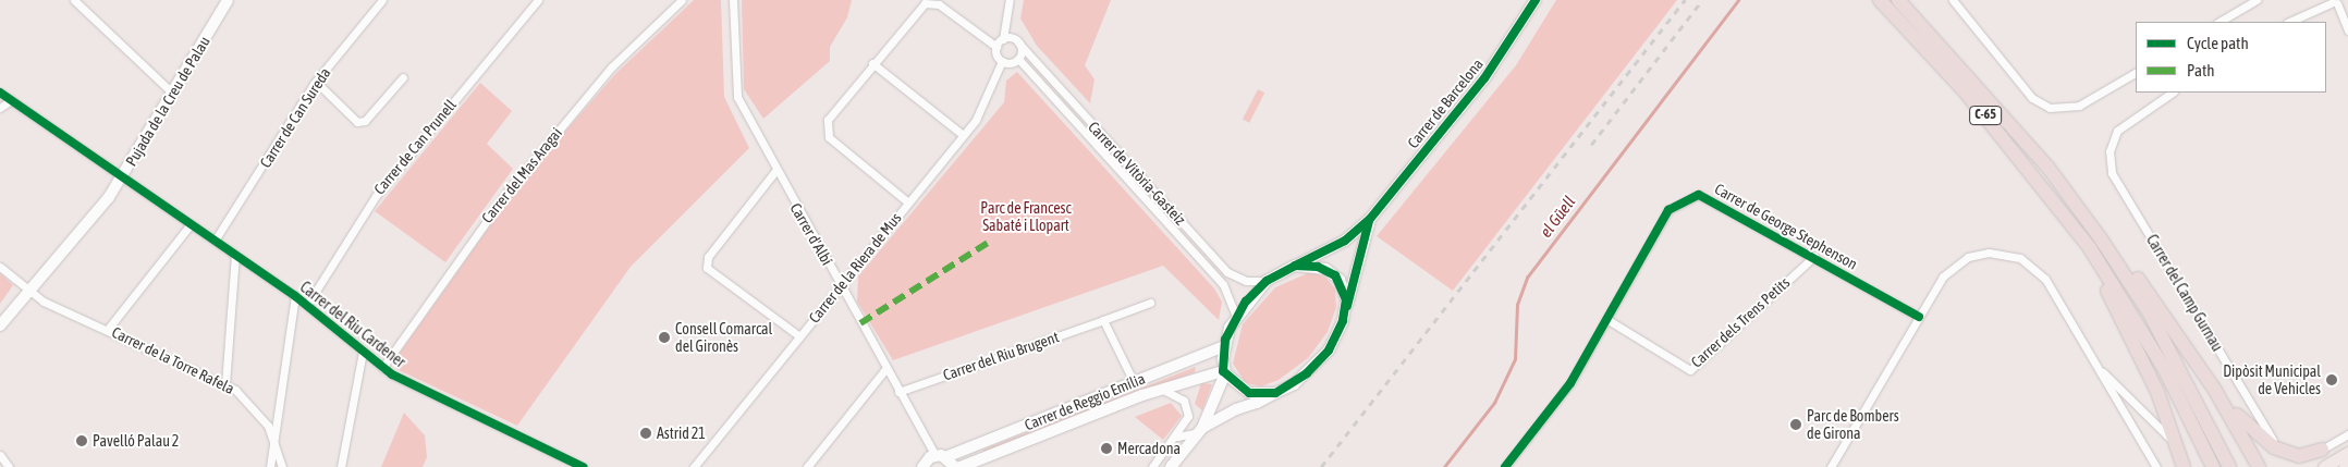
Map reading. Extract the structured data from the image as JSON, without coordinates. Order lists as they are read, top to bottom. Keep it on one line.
{"streets":{"highway":["C-65"],"main road":["Pujada de la Creu de Palau","Carrer de Barcelona","Carrer de Reggio Emília"],"street":["Carrer de Can Sureda","Carrer de Can Prunell","Carrer de Vitòria-Gasteiz","Carrer del Mas Aragai","Carrer de George Stephenson","Carrer d'Albí","Carrer de la Riera de Mus","Carrer del Camp Gurnau","Carrer dels Trens Petits","Carrer del Riu Cardener","Carrer del Riu Brugent","Carrer de la Torre Rafela"]},"crossings":[["Pujada de la Creu de Palau","Carrer del Riu Cardener"],["Pujada de la Creu de Palau","Carrer de la Torre Rafela"],["Carrer de Barcelona","Carrer de Vitòria-Gasteiz"],["Carrer de Barcelona","Carrer de Reggio Emília"],["Carrer de Can Sureda","Carrer del Riu Cardener"],["Carrer de Can Prunell","Carrer del Riu Cardener"],["Carrer de Vitòria-Gasteiz","Carrer de Reggio Emília"],["Carrer del Mas Aragai","Carrer del Riu Cardener"],["Carrer de George Stephenson","Carrer dels Trens Petits"],["Carrer d'Albí","Carrer de la Riera de Mus"],["Carrer d'Albí","Carrer del Riu Brugent"],["Carrer d'Albí","Carrer de Reggio Emília"]],"water":["el Güell"],"parks":["Parc de Francesc Sabaté i Llopart"],"places":["Consell Comarcal del Gironès","Dipòsit Municipal de Vehicles","Parc de Bombers de Girona","Astrid 21","Pavelló Palau 2","Mercadona"],"legend":["Cycle path","Path"]}
